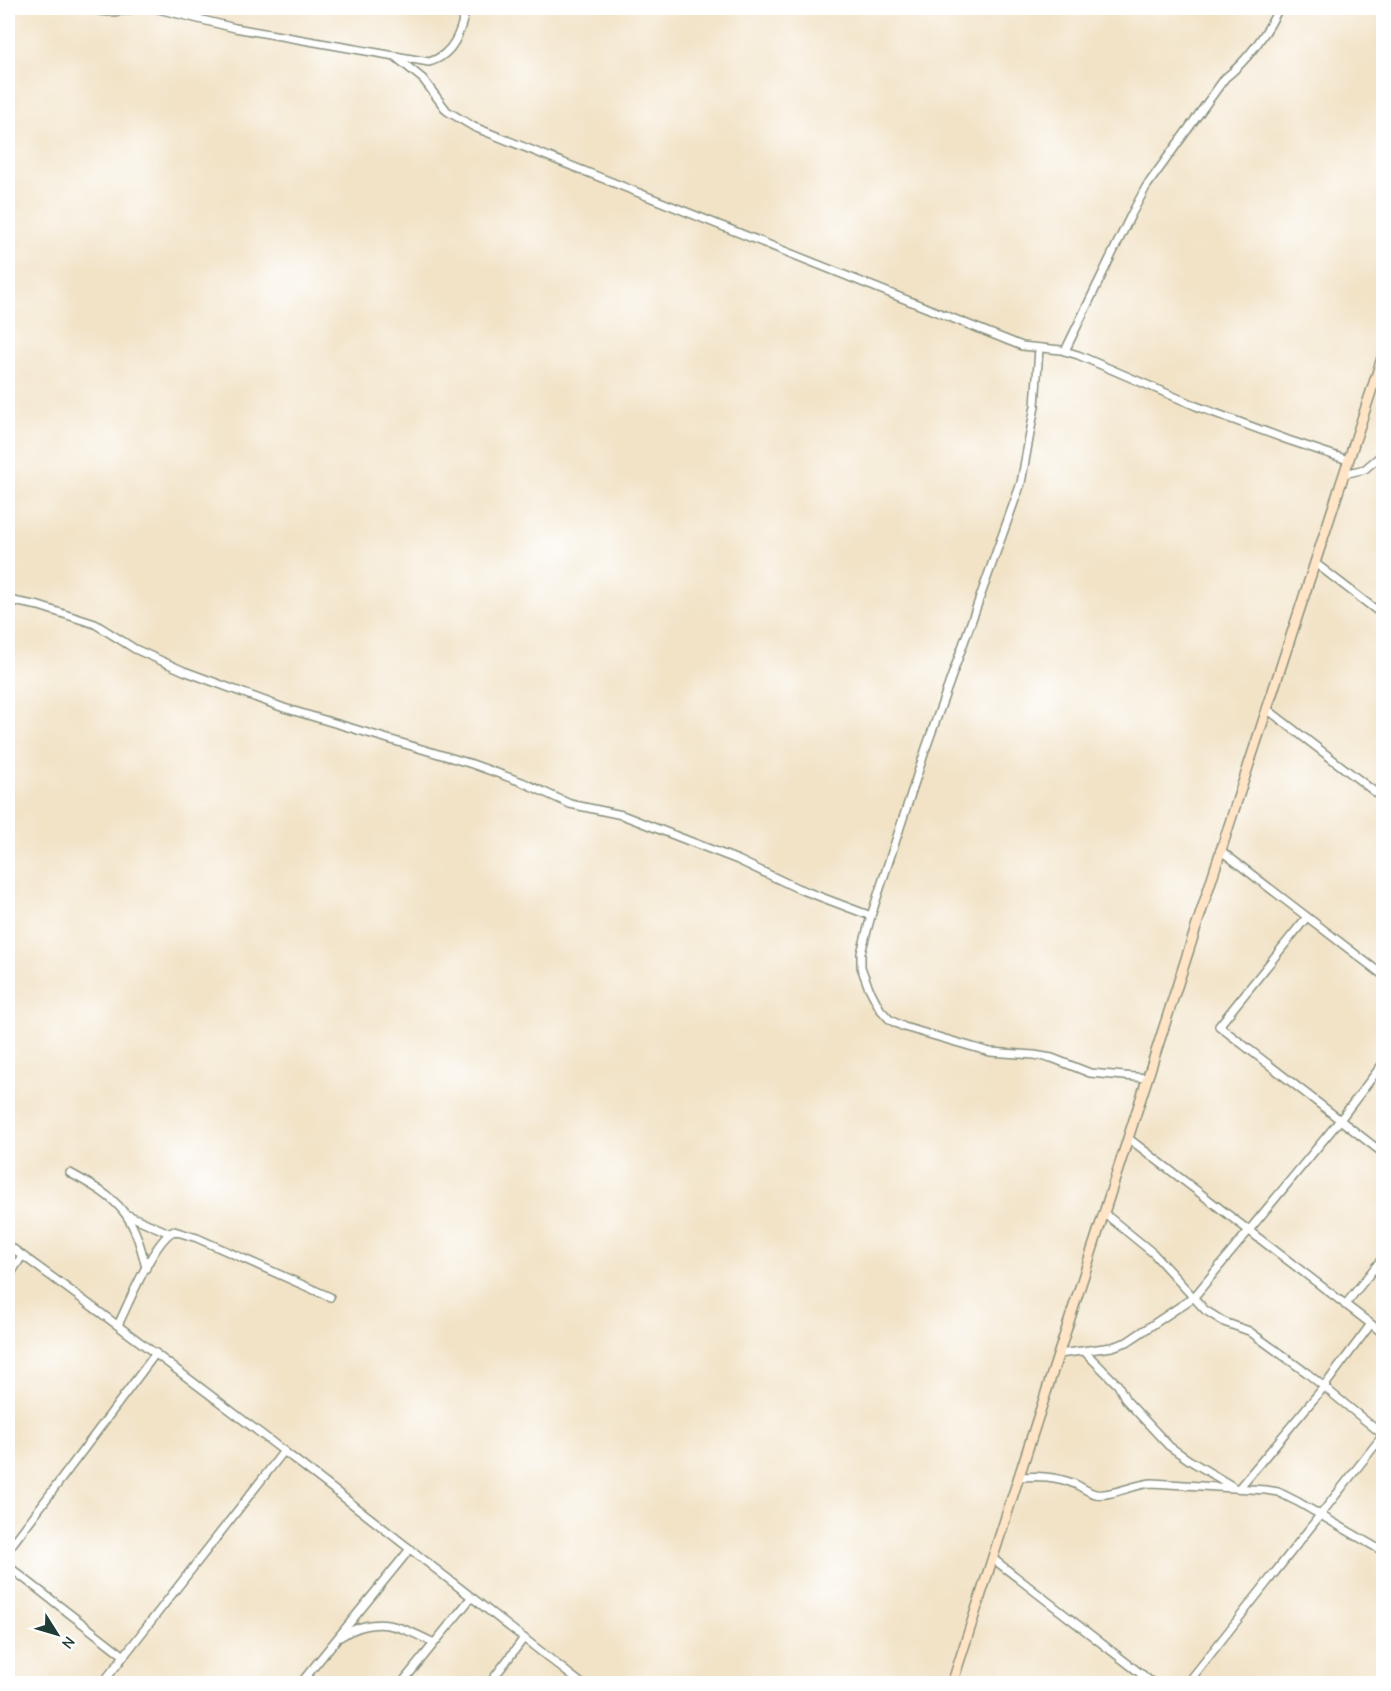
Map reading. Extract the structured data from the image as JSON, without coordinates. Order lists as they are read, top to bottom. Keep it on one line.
{"north":"bottom right"}
